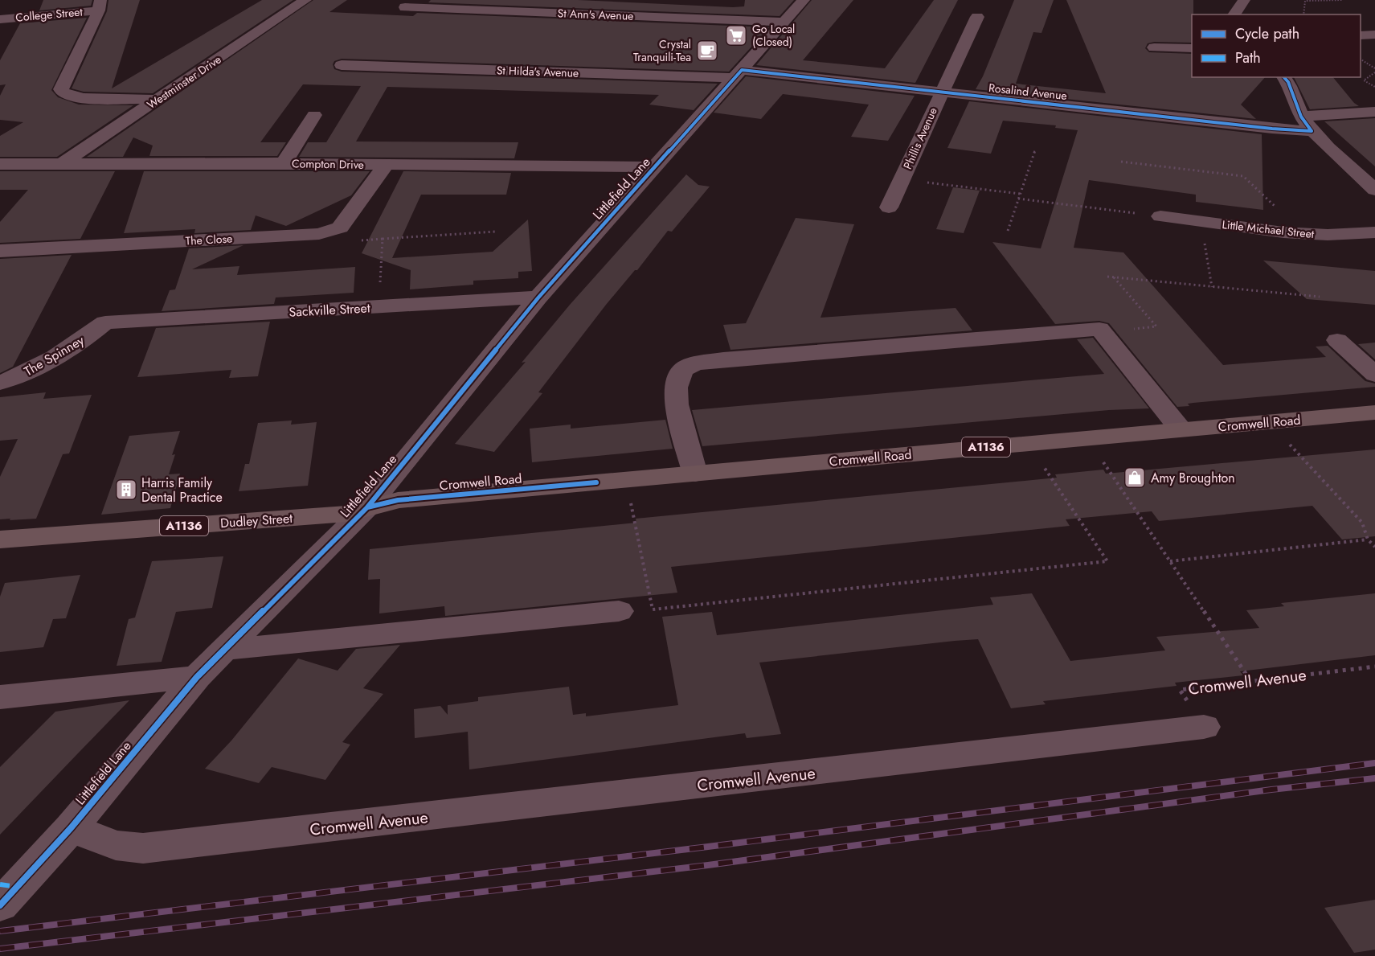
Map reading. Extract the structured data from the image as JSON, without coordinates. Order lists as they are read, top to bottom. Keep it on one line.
{"streets":{"main road":["Cromwell Road","A1136","Dudley Street"],"street":["College Street","St Ann's Avenue","St Hilda's Avenue","Westminster Drive","Rosalind Avenue","Phillis Avenue","Compton Drive","Littlefield Lane","Little Michael Street","The Close","Sackville Street","The Spinney","Cromwell Avenue"]},"crossings":[["St Ann's Avenue","Littlefield Lane"],["St Hilda's Avenue","Rosalind Avenue"],["St Hilda's Avenue","Littlefield Lane"],["Westminster Drive","Compton Drive"],["Rosalind Avenue","Phillis Avenue"],["Rosalind Avenue","Littlefield Lane"],["Compton Drive","Littlefield Lane"],["Compton Drive","The Close"],["Littlefield Lane","Sackville Street"],["Littlefield Lane","Cromwell Road"],["Littlefield Lane","Dudley Street"],["Littlefield Lane","Cromwell Avenue"],["Sackville Street","The Spinney"],["Cromwell Road","Dudley Street"]],"places":{"supermarket":["Go Local (Closed)"],"cafe":["Crystal Tranquili-Tea"],"shop":["Amy Broughton"],"building":["Harris Family Dental Practice"]},"legend":["Cycle path","Path"]}
